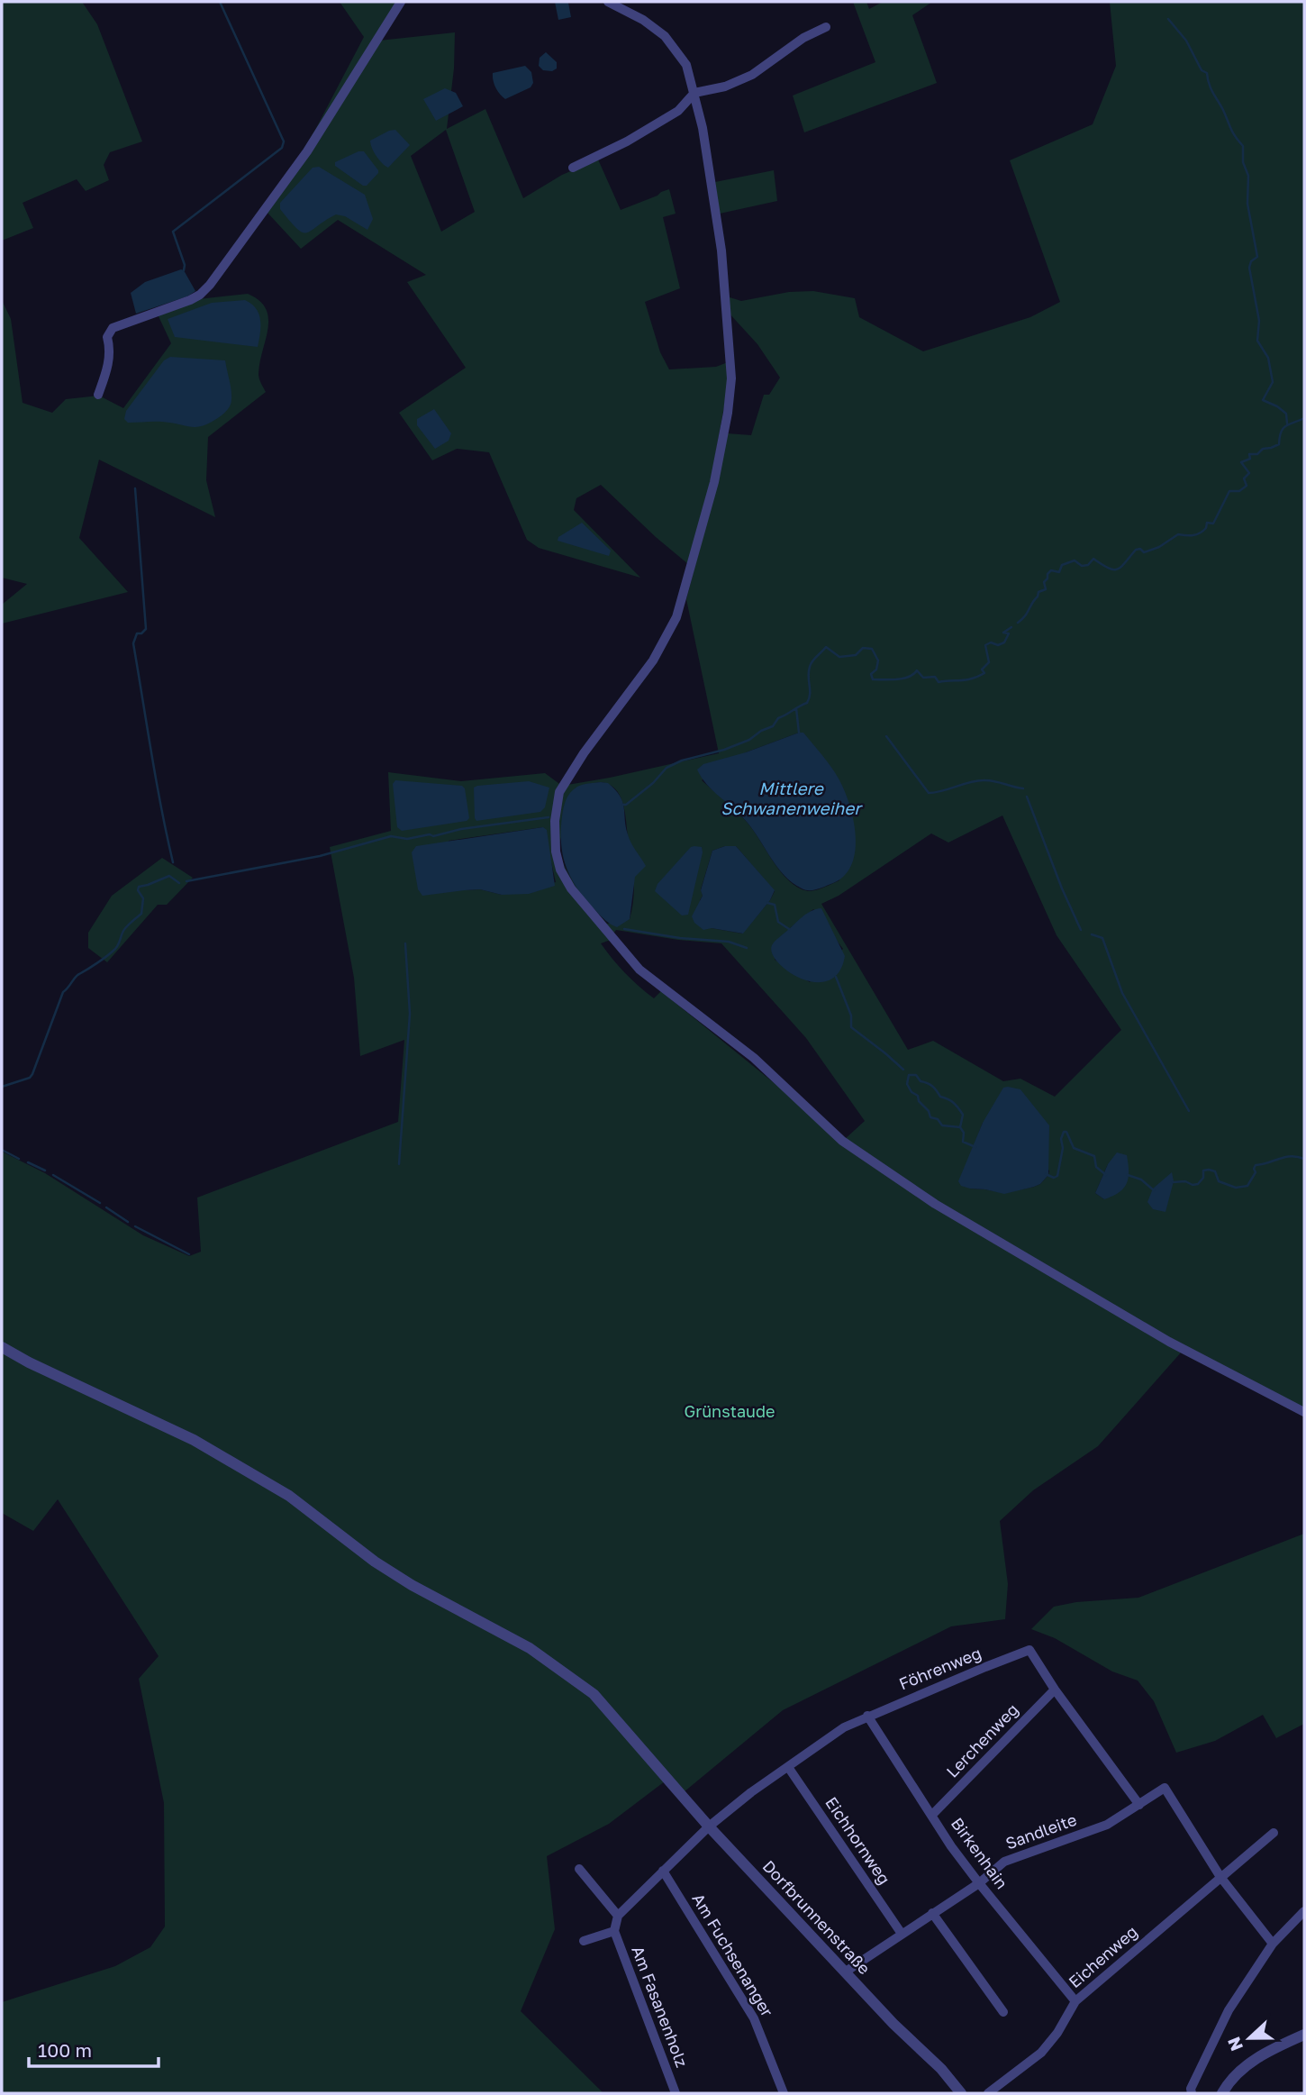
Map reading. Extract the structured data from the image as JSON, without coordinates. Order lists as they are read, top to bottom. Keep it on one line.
{"streets":{"street":["Föhrenweg","Lerchenweg","Sandleite","Eichhornweg","Birkenhain","Dorfbrunnenstraße","Am Fuchsenanger","Eichenweg","Am Fasanenholz"]},"crossings":[["Föhrenweg","Lerchenweg"],["Föhrenweg","Sandleite"],["Föhrenweg","Eichhornweg"],["Föhrenweg","Birkenhain"],["Föhrenweg","Dorfbrunnenstraße"],["Lerchenweg","Birkenhain"],["Sandleite","Eichhornweg"],["Sandleite","Birkenhain"],["Sandleite","Dorfbrunnenstraße"],["Sandleite","Eichenweg"],["Birkenhain","Eichenweg"]],"water":["Mittlere Schwanenweiher"],"parks":["Grünstaude"],"scale_bar":"100 m","north":"left"}
